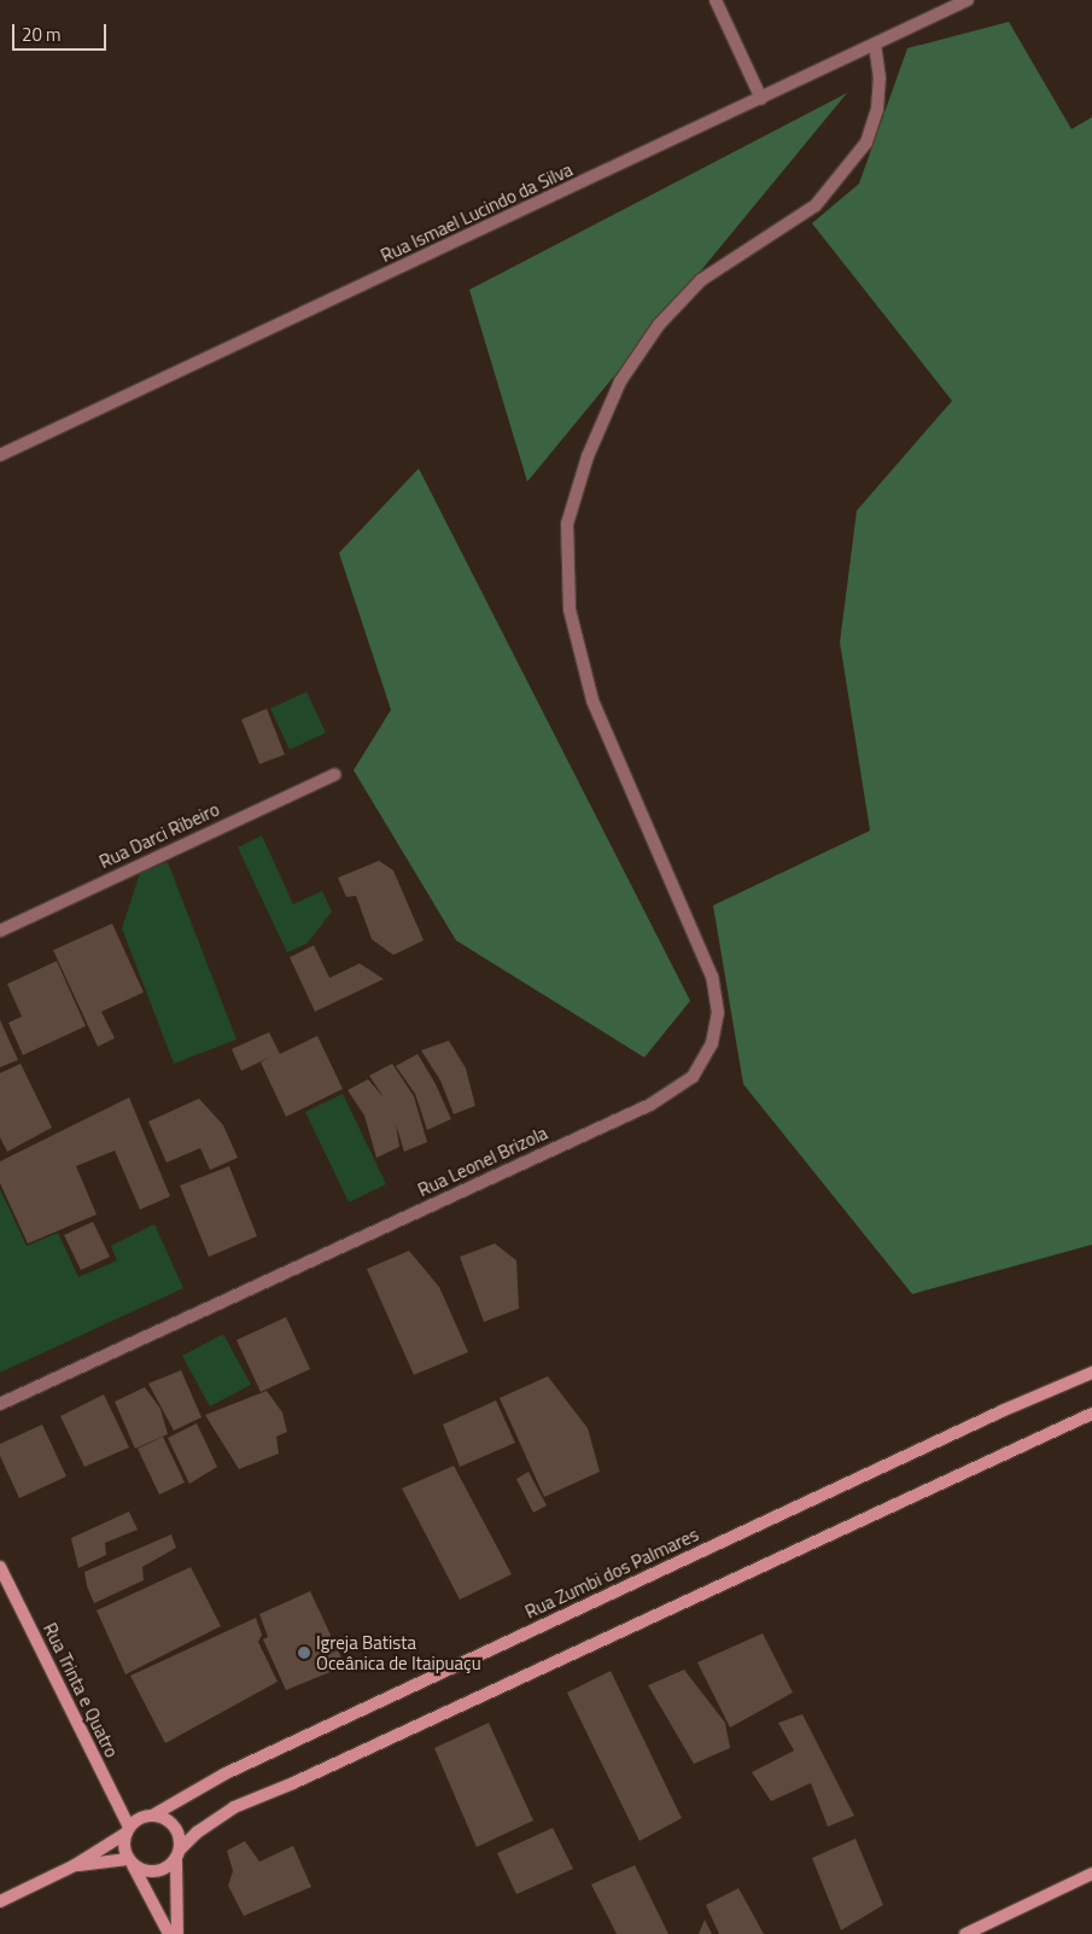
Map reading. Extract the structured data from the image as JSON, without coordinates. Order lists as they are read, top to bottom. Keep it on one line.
{"streets":{"street":["Rua Ismael Lucindo da Silva","Rua Darci Ribeiro","Rua Leonel Brizola","Rua Zumbi dos Palmares","Rua Trinta e Quatro"]},"crossings":[["Rua Ismael Lucindo da Silva","Rua Leonel Brizola"],["Rua Zumbi dos Palmares","Rua Trinta e Quatro"]],"places":["Igreja Batista Oceânica de Itaipuaçu"],"scale_bar":"20 m"}
